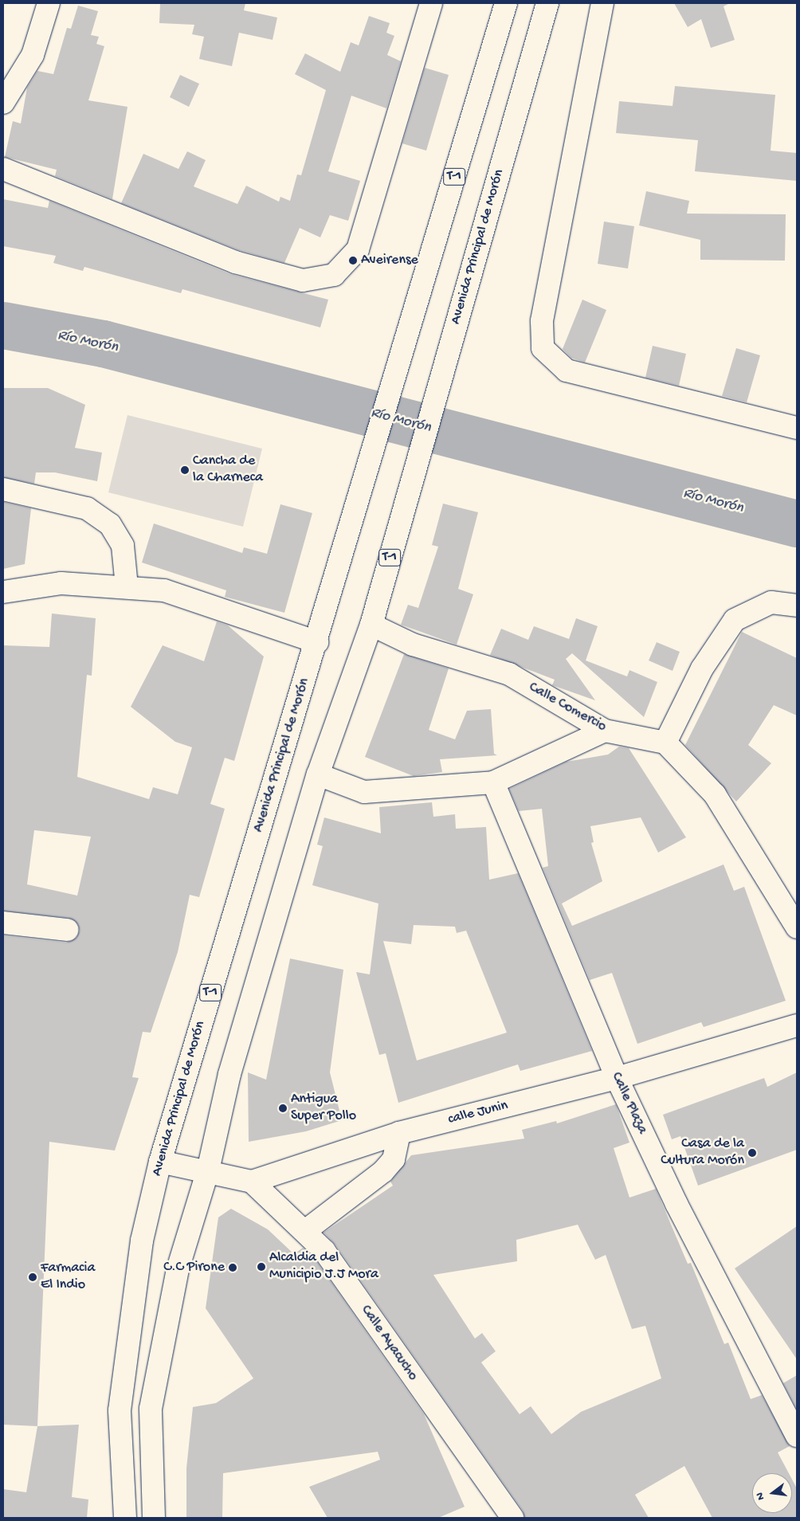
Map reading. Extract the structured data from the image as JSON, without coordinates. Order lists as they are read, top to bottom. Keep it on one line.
{"streets":{"street":["T-1","Avenida Principal de Morón","Calle Comercio","Calle Plaza","calle Junin","Calle Ayacucho"]},"crossings":[["T-1","Avenida Principal de Morón"],["T-1","Calle Comercio"],["Avenida Principal de Morón","Calle Comercio"],["Calle Plaza","calle Junin"],["calle Junin","Calle Ayacucho"]],"water":["Río Morón"],"places":["Aveirense","Cancha de la Charneca","Antigua Super Pollo","Casa de la Cultura Morón","Alcaldia del Municipio J.J Mora","C.C Pirone","Farmacia El Indio"],"north":"left"}
